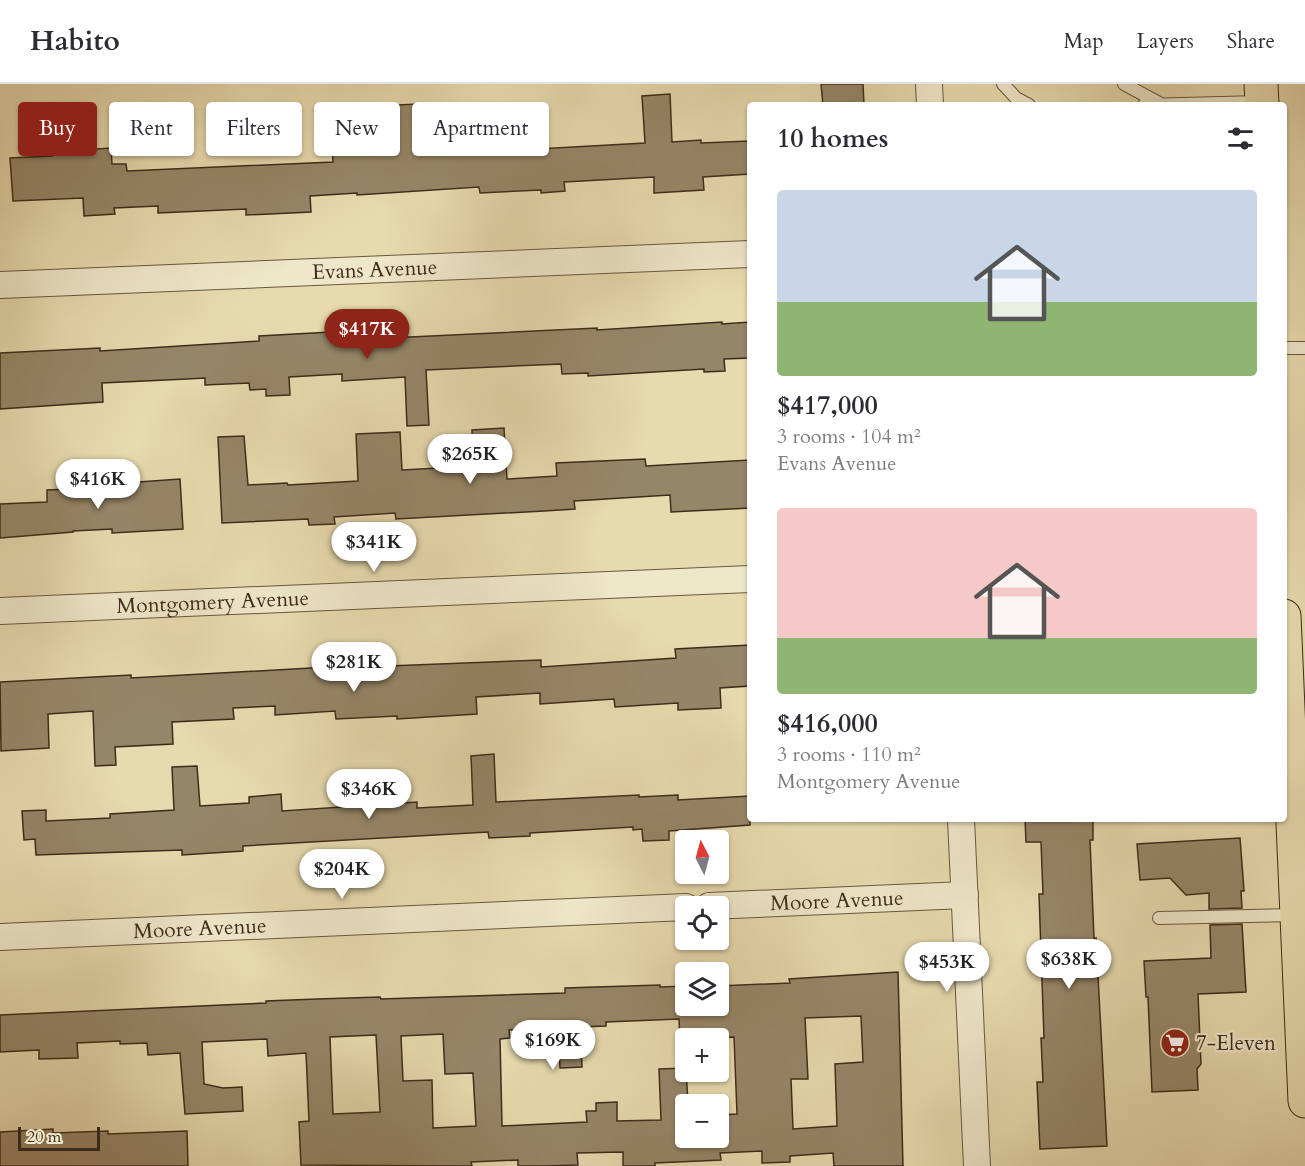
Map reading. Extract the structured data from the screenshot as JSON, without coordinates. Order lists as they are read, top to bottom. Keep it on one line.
{"streets":{"street":["Evans Avenue","Montgomery Avenue","Moore Avenue"]},"places":{"supermarket":["7-Eleven"]},"scale_bar":"20 m","north":"top","page":{"header":"Habito","nav":["Map","Layers","Share"],"chip":["Buy","Rent","Filters","New","Apartment"],"heading":"10 homes","list":[{"name":"$417,000","note":"3 rooms · 104 m² · Evans Avenue"},{"name":"$416,000","note":"3 rooms · 110 m² · Montgomery Avenue"}],"price":["$417K","$265K","$416K","$341K","$281K","$346K","$204K","$638K","$453K","$169K"],"map_buttons":["+","−"],"scale":"20 m"}}
